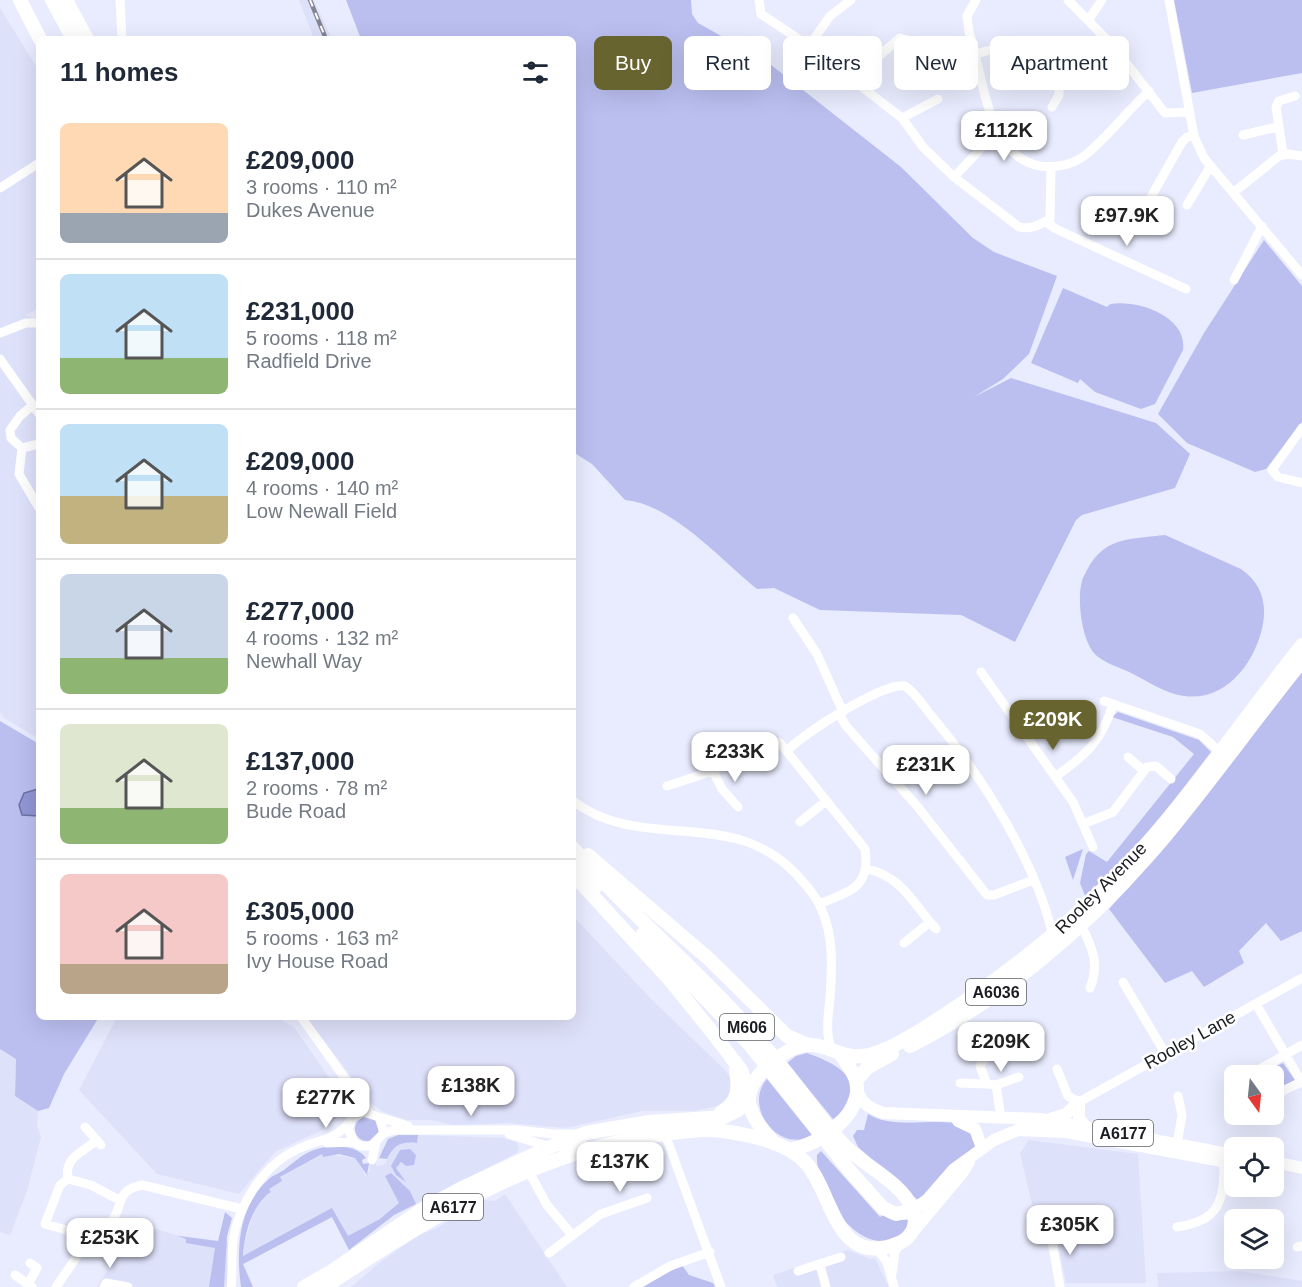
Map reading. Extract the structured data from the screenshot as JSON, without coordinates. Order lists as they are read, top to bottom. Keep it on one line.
{"streets":{"highway":["Rooley Avenue","A6036","M606","A6177"],"street":["Rooley Lane"]},"crossings":[["Rooley Avenue","M606"],["Rooley Avenue","A6177"],["M606","A6177"]],"north":"bottom","page":{"chip":["Buy","Rent","Filters","New","Apartment"],"heading":"11 homes","list":[{"name":"£209,000","note":"3 rooms · 110 m² · Dukes Avenue"},{"name":"£231,000","note":"5 rooms · 118 m² · Radfield Drive"},{"name":"£209,000","note":"4 rooms · 140 m² · Low Newall Field"},{"name":"£277,000","note":"4 rooms · 132 m² · Newhall Way"},{"name":"£137,000","note":"2 rooms · 78 m² · Bude Road"},{"name":"£305,000","note":"5 rooms · 163 m² · Ivy House Road"}],"price":["£112K","£97.9K","£209K","£233K","£231K","£209K","£138K","£277K","£137K","£305K","£253K"]}}
